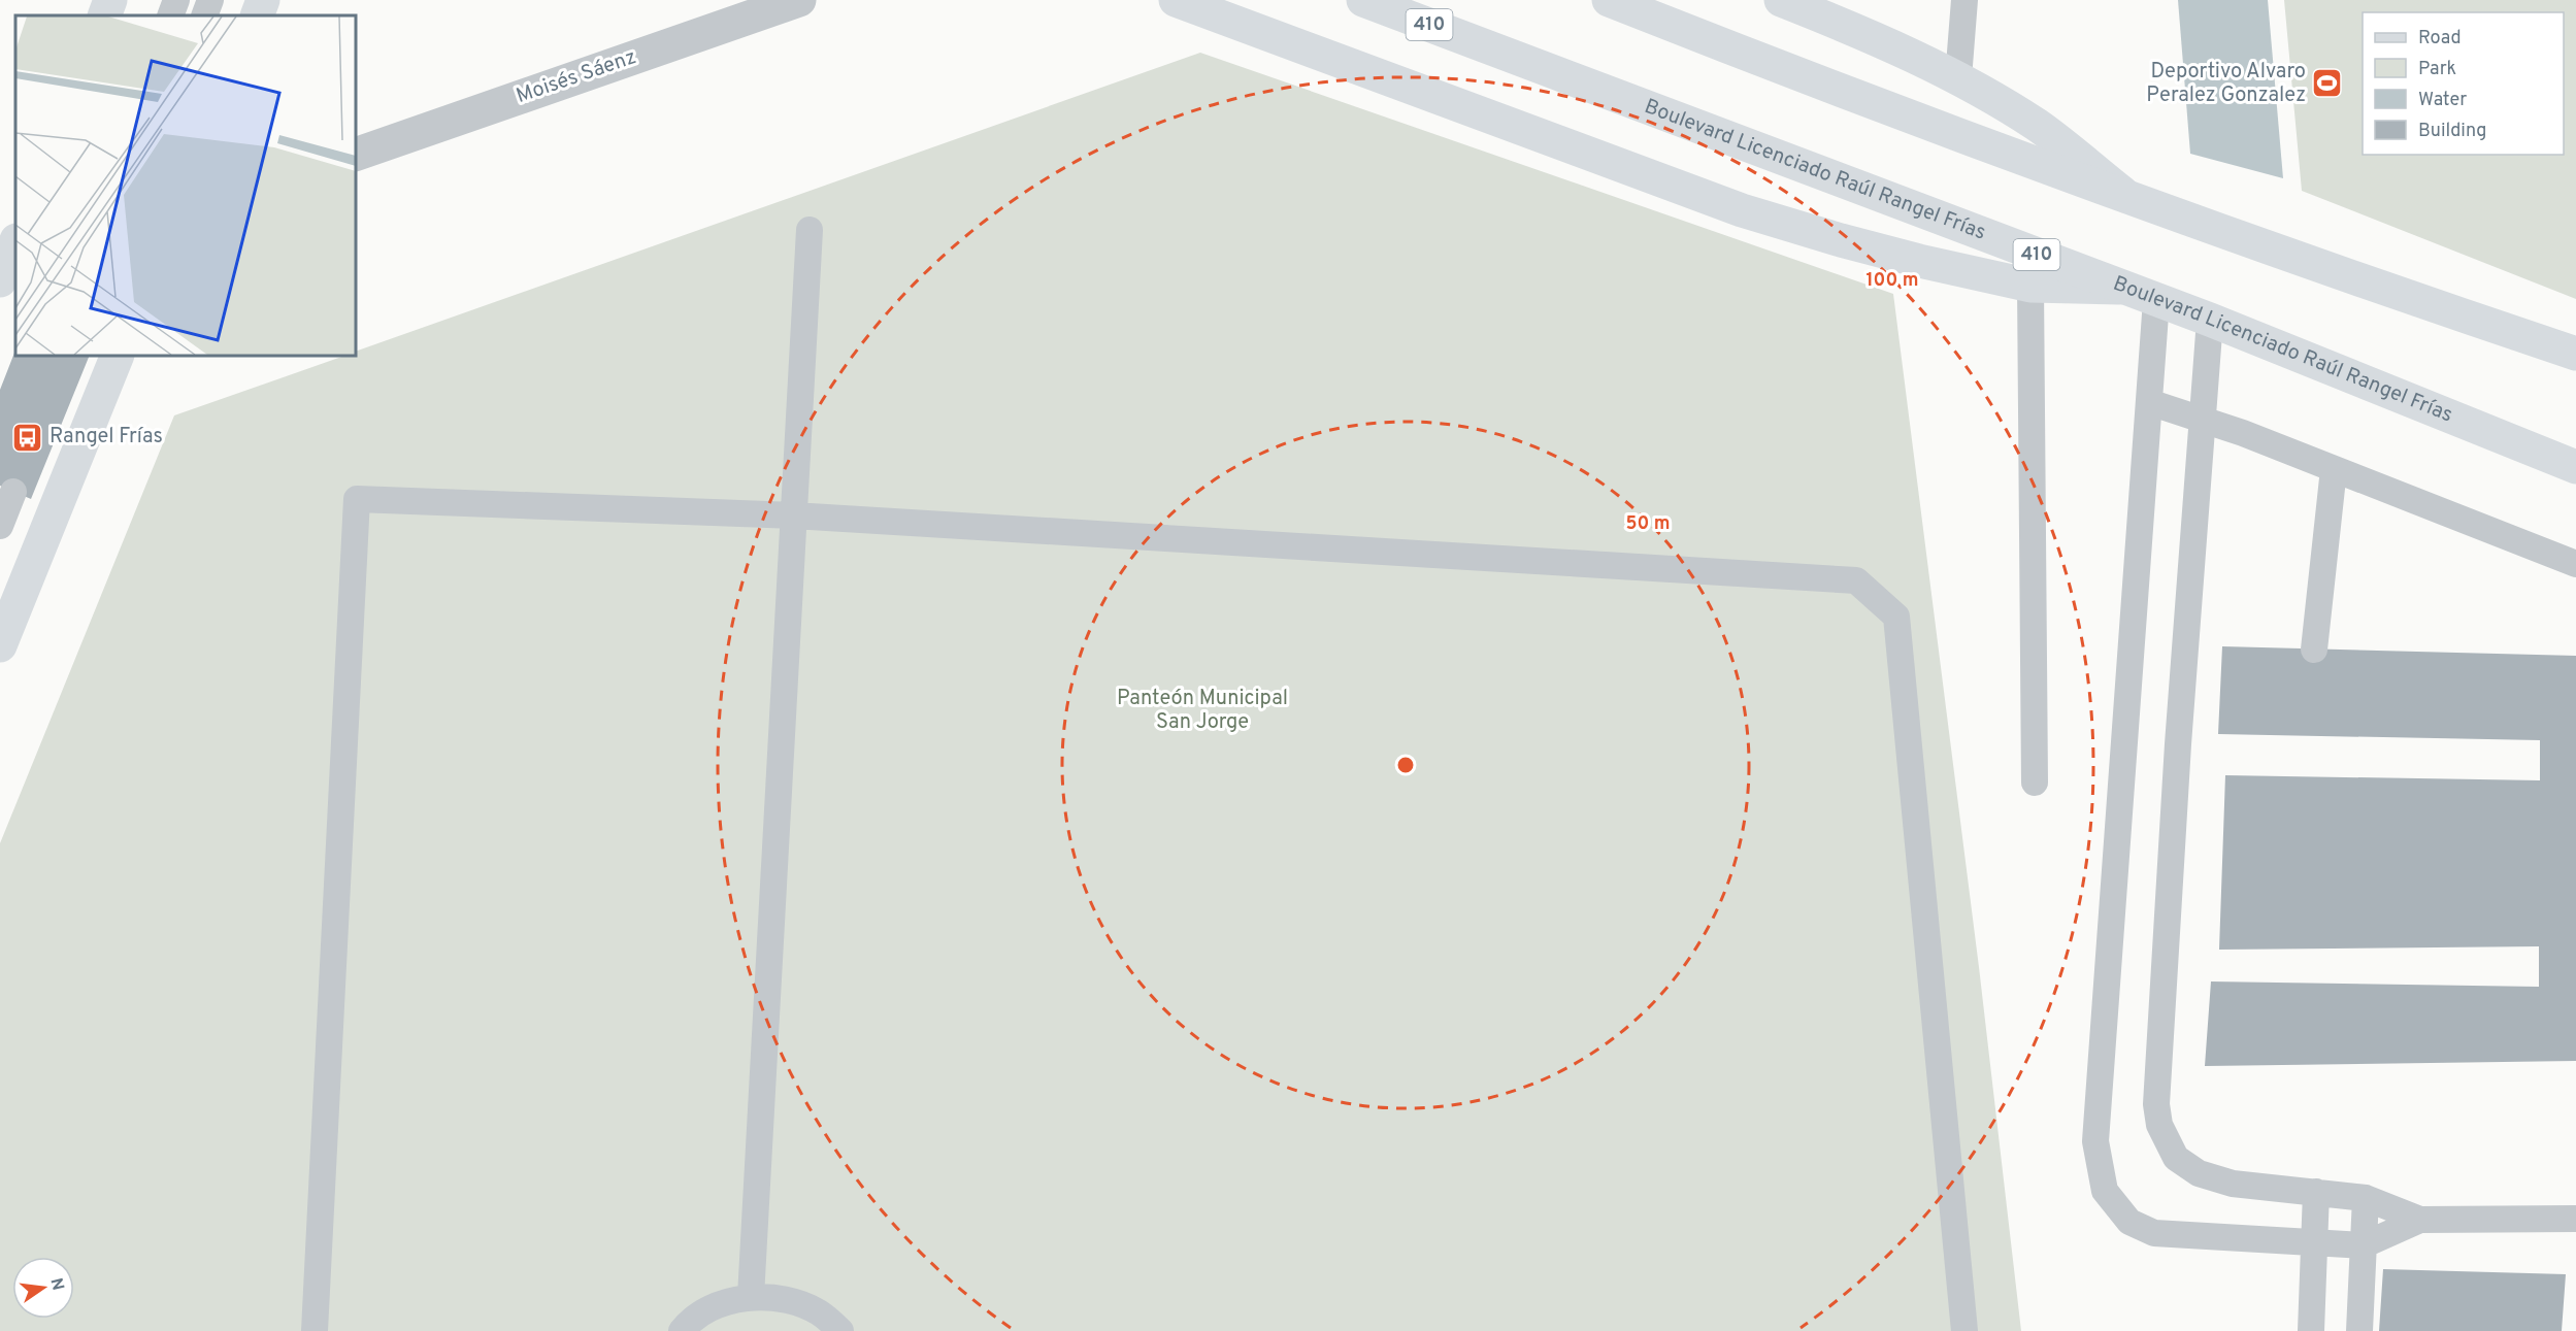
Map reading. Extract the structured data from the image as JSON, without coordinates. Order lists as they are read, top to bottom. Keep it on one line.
{"streets":{"main road":["410","Boulevard Licenciado Raúl Rangel Frías"],"street":["Moisés Sáenz"]},"parks":["Panteón Municipal San Jorge"],"places":{"sports":["Deportivo Alvaro Peralez Gonzalez"],"bus stop":["Rangel Frías"]},"legend":["Road","Park","Water","Building"],"north":"right","rings":["100 m","50 m"]}
